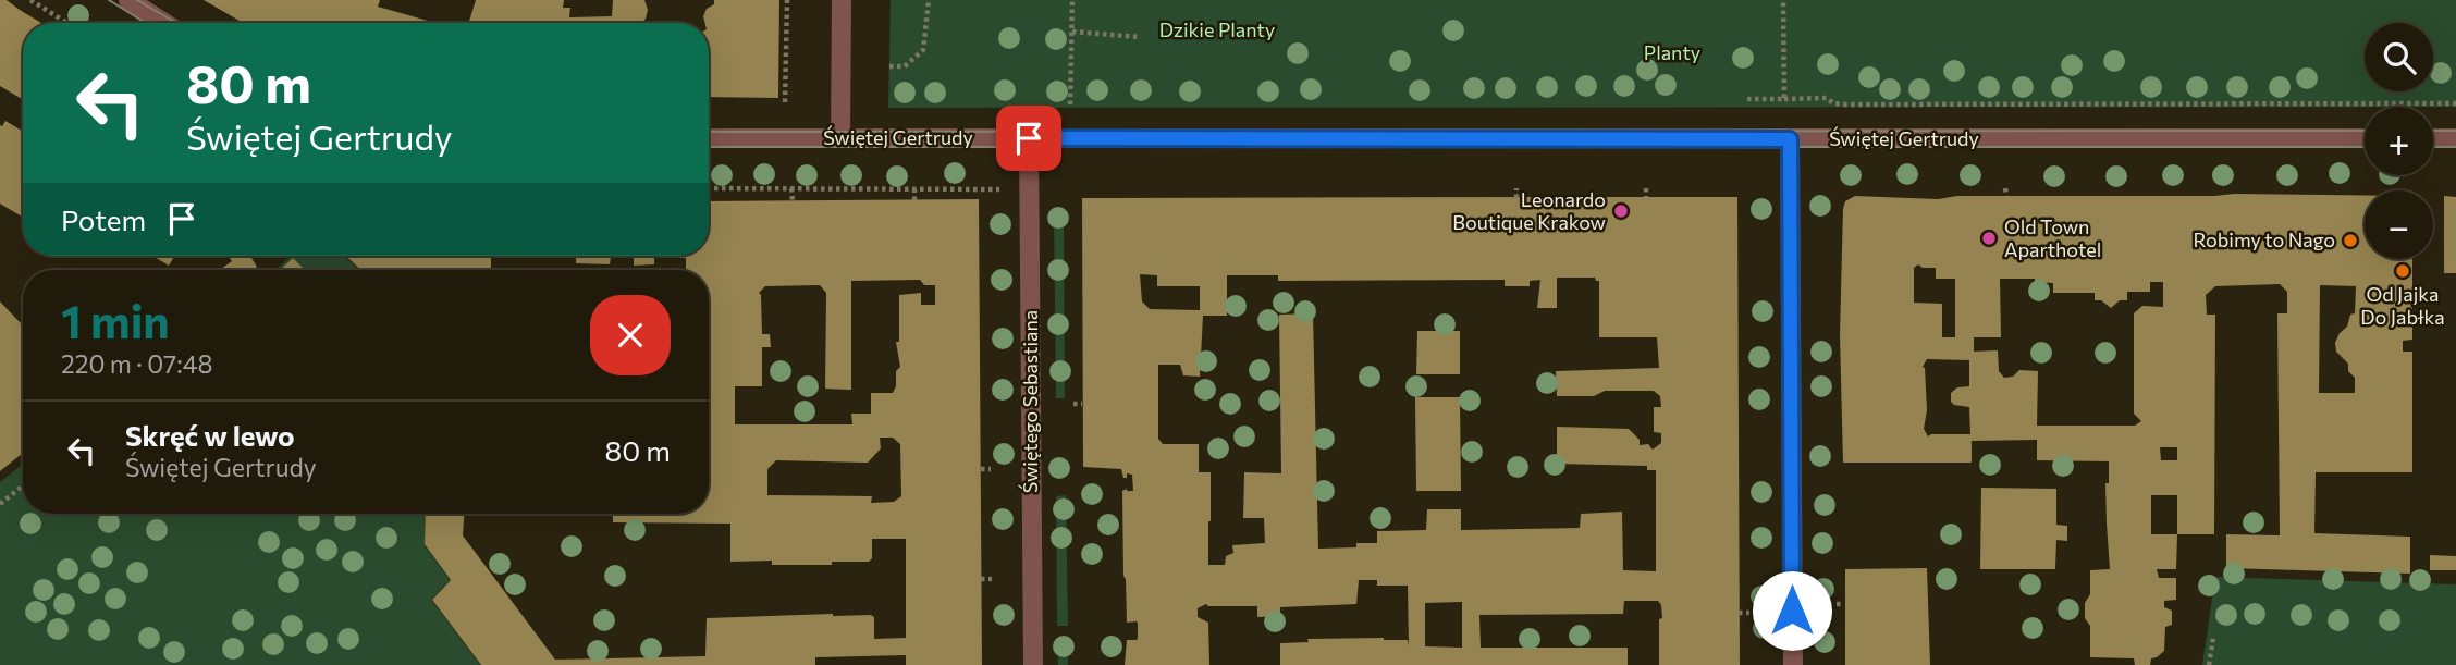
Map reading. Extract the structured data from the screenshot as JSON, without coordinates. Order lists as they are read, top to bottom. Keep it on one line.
{"streets":{"street":["Świętej Gertrudy","Świętego Sebastiana"]},"crossings":[["Świętej Gertrudy","Świętego Sebastiana"]],"parks":["Dzikie Planty","Planty"],"places":["Leonardo Boutique Krakow","Old Town Aparthotel","Robimy to Nago","Od Jajka Do Jabłka"],"page":{"map_buttons":["+","−"],"turn":["80 m","Świętej Gertrudy"],"then":"Potem","heading":["1 min","220 m · 07:48"],"list":[{"name":"Skręć w lewo","note":"Świętej Gertrudy","value":"80 m"}]}}
